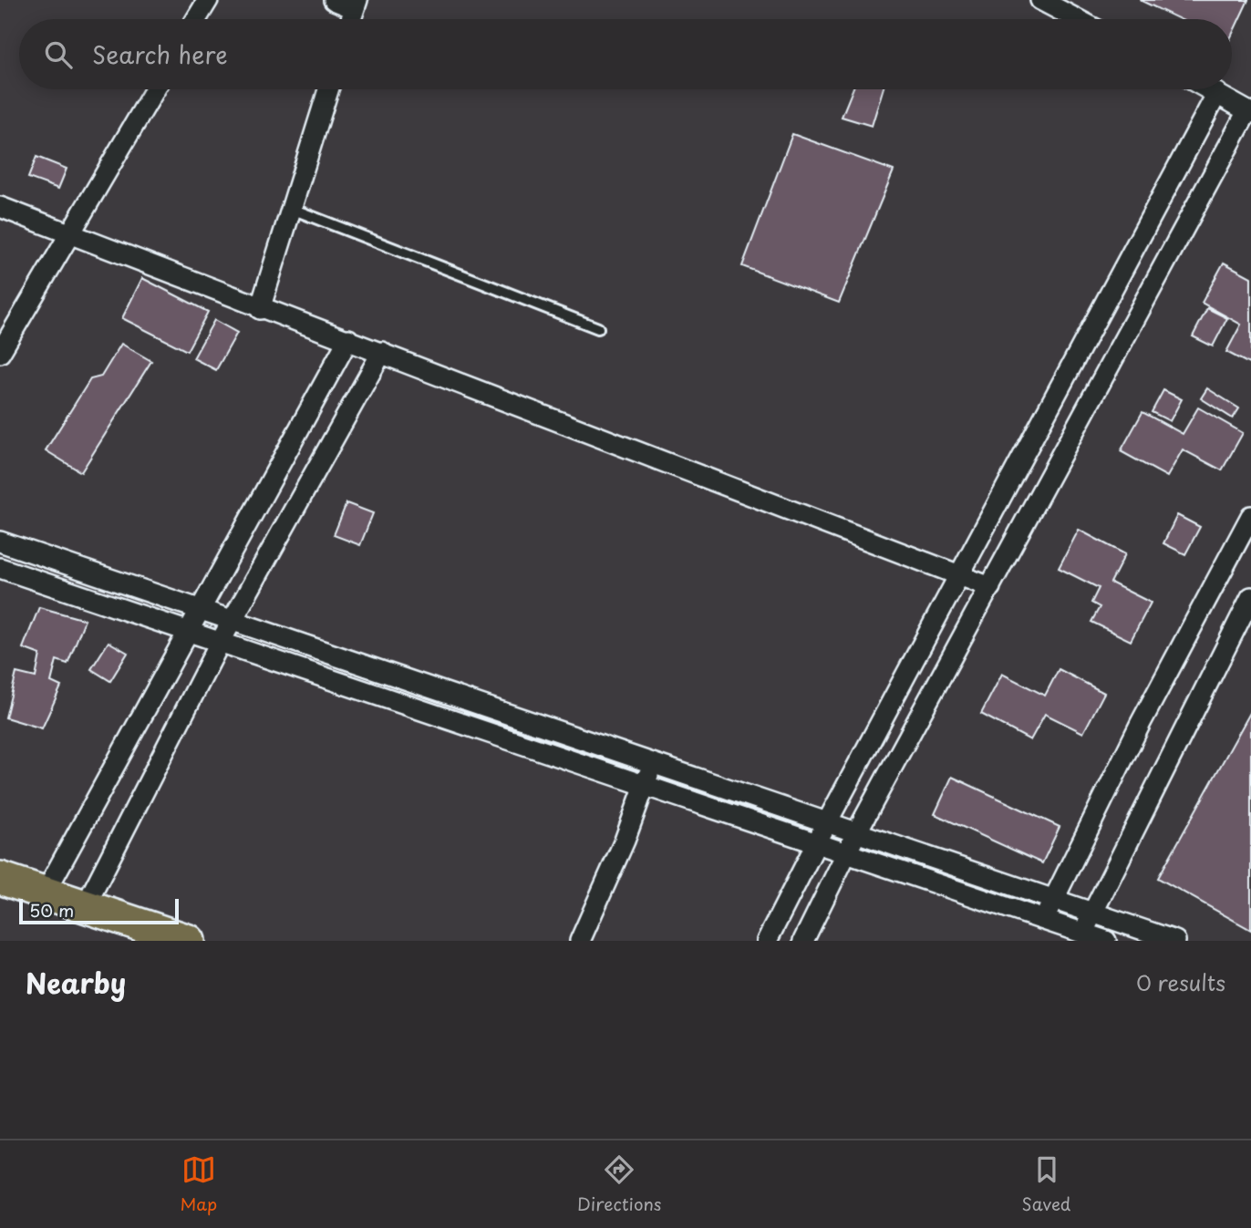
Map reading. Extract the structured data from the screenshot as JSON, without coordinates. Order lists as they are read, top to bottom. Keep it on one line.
{"scale_bar":"50 m","page":{"search":"Search here","scale":"50 m","heading":["Nearby","0 results"],"nav":["Map","Directions","Saved"]}}
